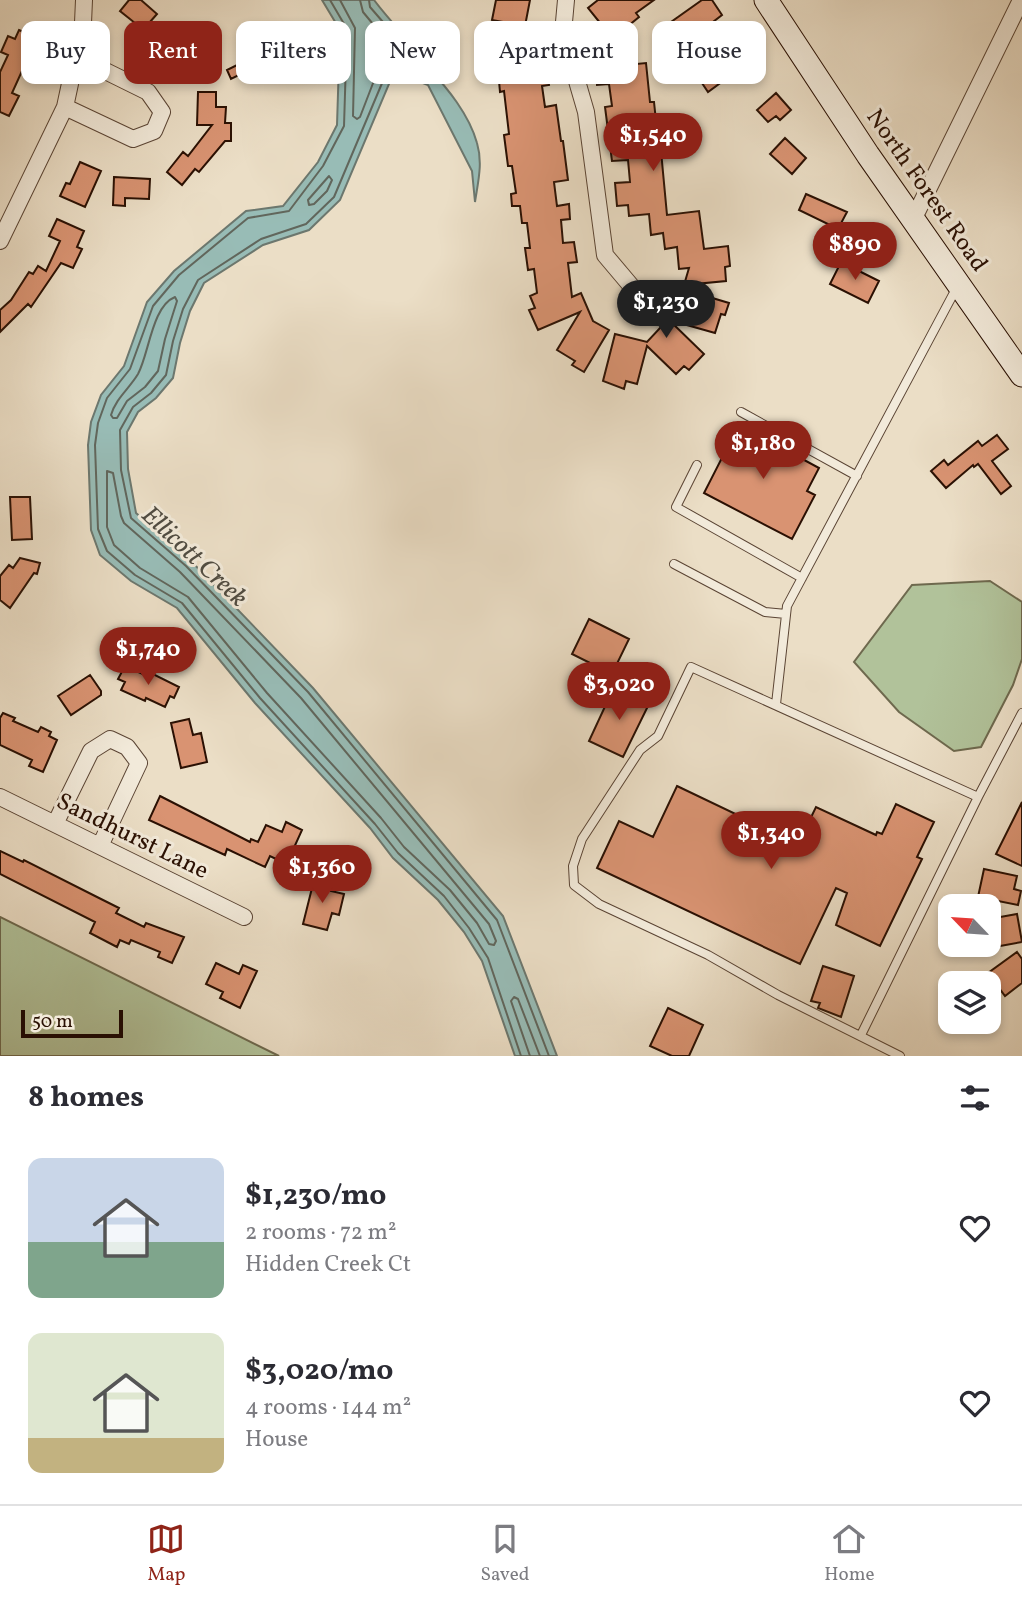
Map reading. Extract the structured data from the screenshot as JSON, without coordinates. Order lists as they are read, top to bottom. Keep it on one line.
{"streets":{"street":["North Forest Road","Sandhurst Lane"]},"water":["Ellicott Creek"],"scale_bar":"50 m","north":"top left","page":{"chip":["Buy","Rent","Filters","New","Apartment","House"],"price":["$1,540","$890","$1,230","$1,180","$1,740","$3,020","$1,340","$1,360"],"scale":"50 m","heading":"8 homes","list":[{"name":"$1,230/mo","note":"2 rooms · 72 m² · Hidden Creek Ct"},{"name":"$3,020/mo","note":"4 rooms · 144 m² · House"}],"tabs":["Map","Saved","Home"]}}
